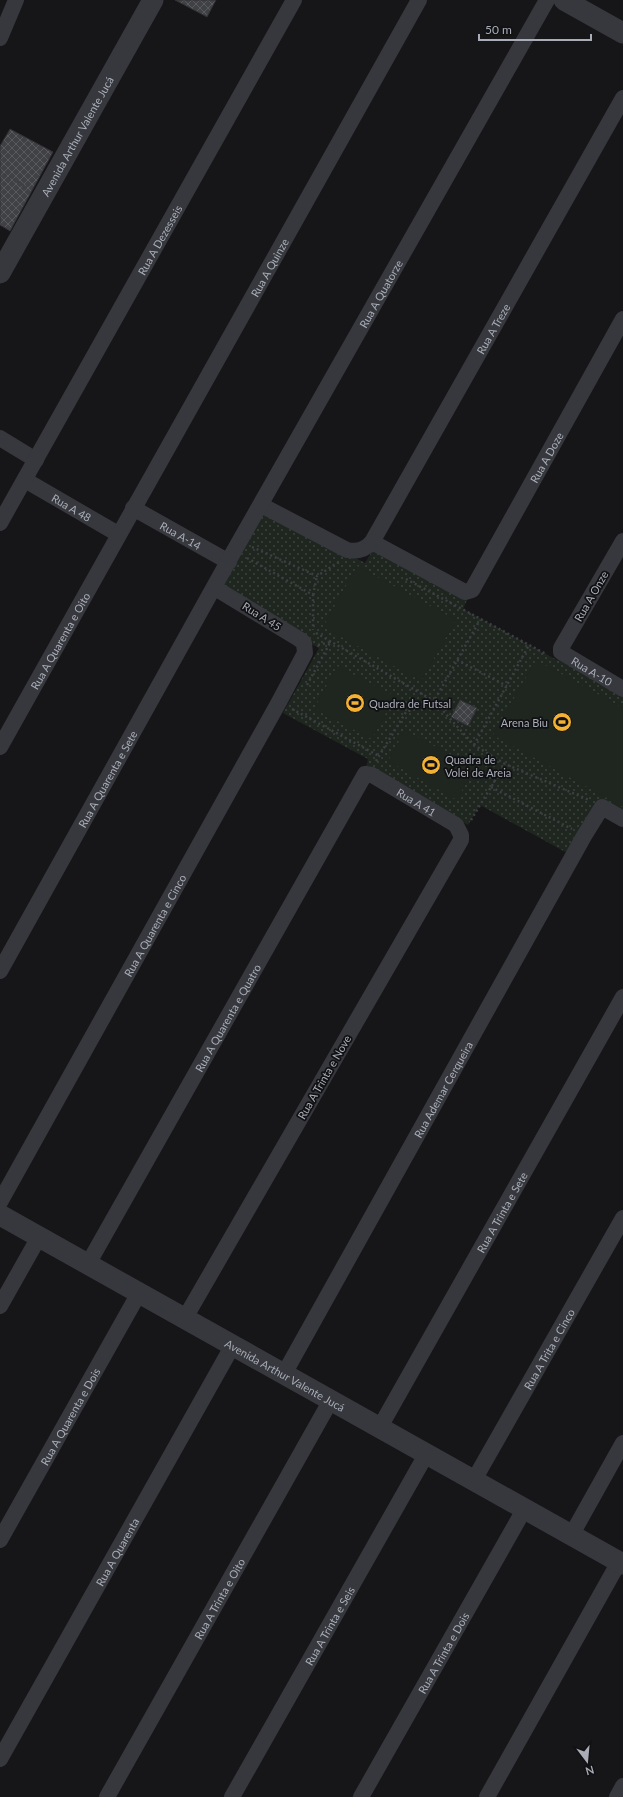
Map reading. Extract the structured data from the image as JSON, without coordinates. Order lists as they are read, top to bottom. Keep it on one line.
{"streets":{"street":["Avenida Arthur Valente Jucá","Rua A Dezesseis","Rua A Quinze","Rua A Quatorze","Rua A Treze","Rua A Doze","Rua A 48","Rua A-14","Rua A Onze","Rua A 45","Rua A Quarenta e Oito","Rua A-10","Rua A Quarenta e Sete","Rua A 41","Rua A Quarenta e Cinco","Rua A Quarenta e Quatro","Rua A Trinta e Nove","Rua Ademar Cerqueira","Rua A Trinta e Sete","Rua A Trita e Cinco","Rua A Quarenta e Dois","Rua A Quarenta","Rua A Trinta e Oito","Rua A Trinta e Seis","Rua A Trinta e Dois"]},"crossings":[["Avenida Arthur Valente Jucá","Rua A Quarenta e Quatro"],["Avenida Arthur Valente Jucá","Rua A Trinta e Nove"],["Avenida Arthur Valente Jucá","Rua Ademar Cerqueira"],["Avenida Arthur Valente Jucá","Rua A Trinta e Sete"],["Avenida Arthur Valente Jucá","Rua A Trita e Cinco"],["Avenida Arthur Valente Jucá","Rua A Quarenta e Dois"],["Avenida Arthur Valente Jucá","Rua A Quarenta"],["Avenida Arthur Valente Jucá","Rua A Trinta e Oito"],["Avenida Arthur Valente Jucá","Rua A Trinta e Seis"],["Avenida Arthur Valente Jucá","Rua A Trinta e Dois"],["Rua A Dezesseis","Rua A 48"],["Rua A Quinze","Rua A 48"],["Rua A Quinze","Rua A-14"],["Rua A Quinze","Rua A Quarenta e Oito"],["Rua A Quatorze","Rua A-14"],["Rua A Quatorze","Rua A 45"],["Rua A Quatorze","Rua A Quarenta e Sete"],["Rua A Treze","Rua A Doze"],["Rua A 48","Rua A Quarenta e Oito"],["Rua A Onze","Rua A-10"],["Rua A 45","Rua A Quarenta e Sete"],["Rua A 45","Rua A Quarenta e Cinco"],["Rua A 41","Rua A Quarenta e Quatro"],["Rua A 41","Rua A Trinta e Nove"]],"places":{"sports":["Quadra de Futsal","Arena Biu","Quadra de Volei de Areia"]},"scale_bar":"50 m","north":"bottom"}
